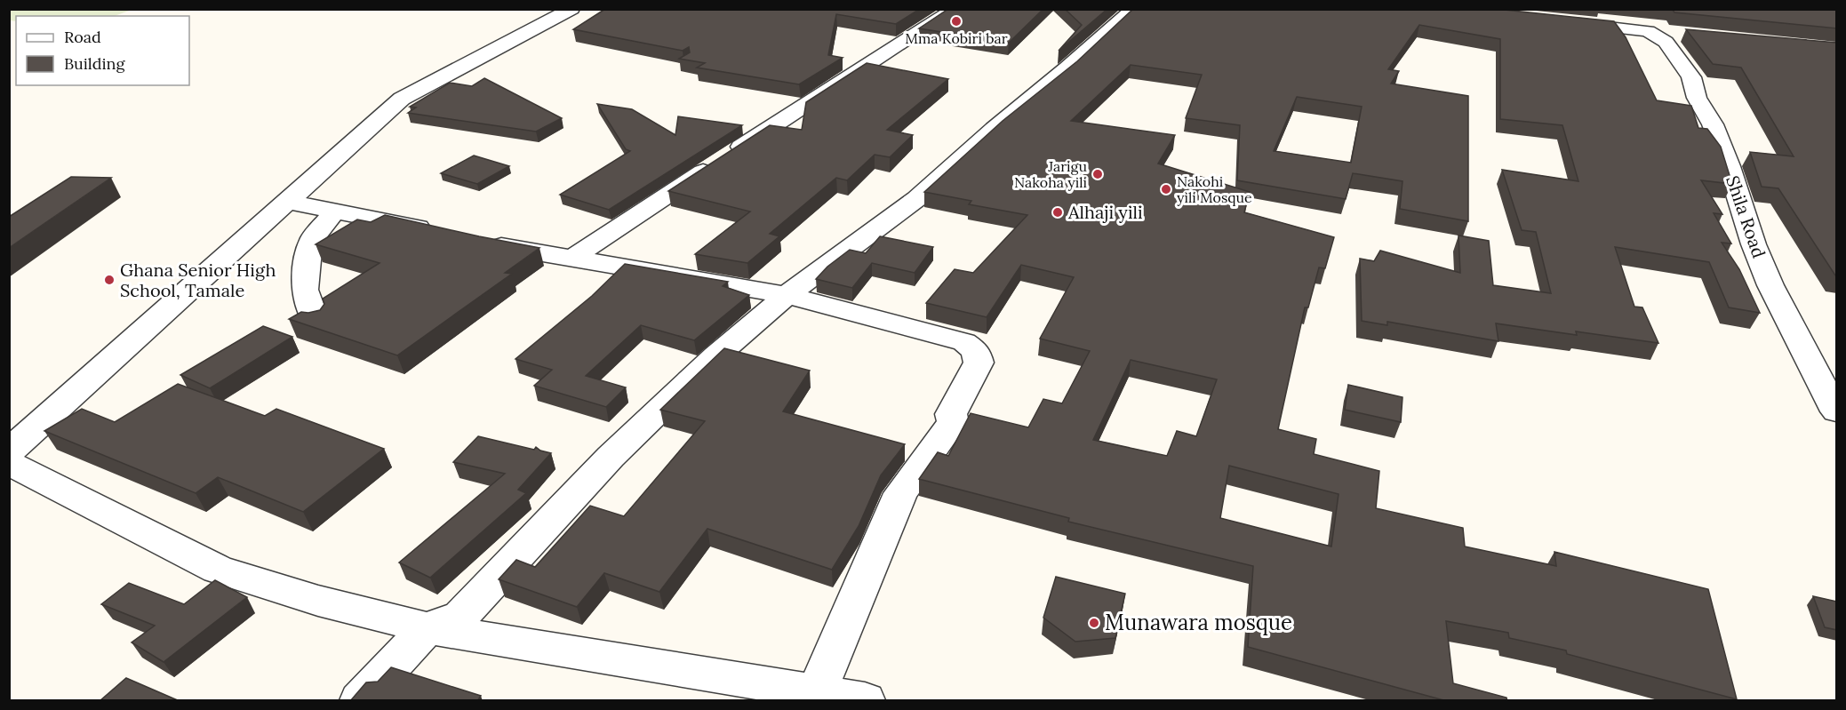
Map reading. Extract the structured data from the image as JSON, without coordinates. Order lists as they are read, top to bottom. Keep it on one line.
{"streets":{"street":["Shila Road"]},"places":["Mma Kobiri bar","Jarigu Nakoha yili","Nakohi yili Mosque","Alhaji yili","Ghana Senior High School, Tamale","Munawara mosque"],"legend":["Road","Building"]}
